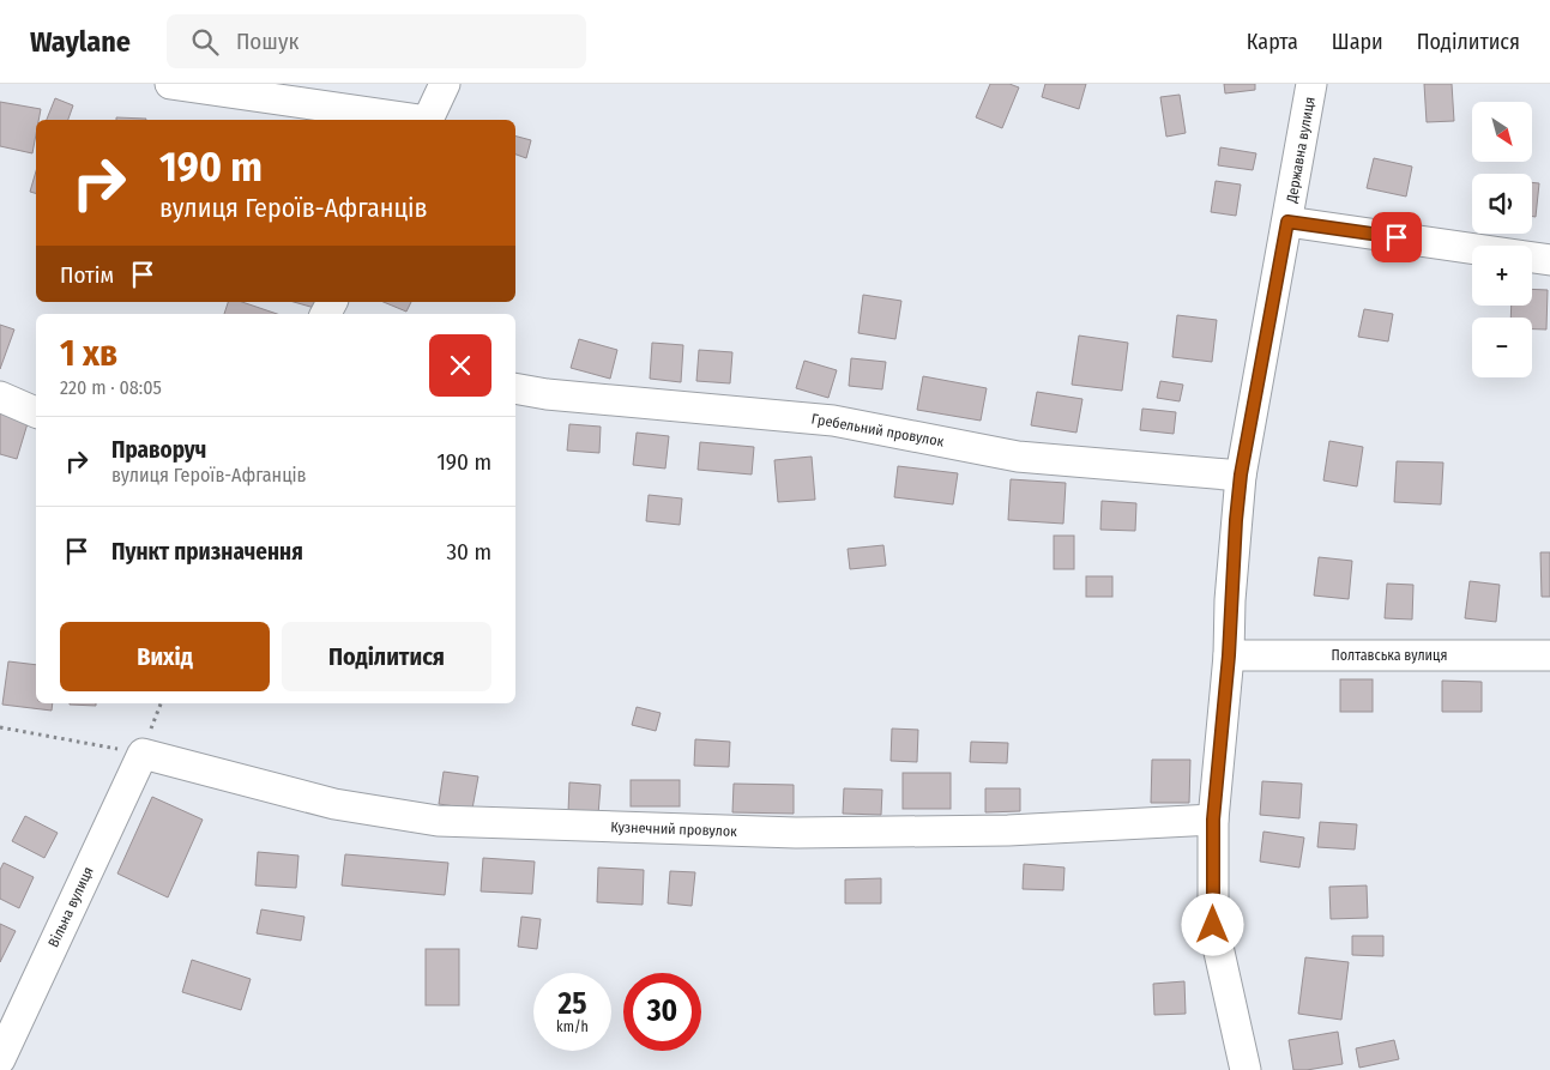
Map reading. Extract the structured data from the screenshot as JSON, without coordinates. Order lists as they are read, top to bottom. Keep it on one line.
{"streets":{"street":["Державна вулиця","Гребельний провулок","Полтавська вулиця","Кузнечний провулок","Вільна вулиця"]},"crossings":[["Державна вулиця","Гребельний провулок"],["Державна вулиця","Полтавська вулиця"],["Державна вулиця","Кузнечний провулок"],["Кузнечний провулок","Вільна вулиця"]],"north":"bottom right","page":{"header":"Waylane","search":"Пошук","nav":["Карта","Шари","Поділитися"],"map_buttons":["+","−"],"turn":["190 m","вулиця Героїв-Афганців"],"then":"Потім","heading":["1 хв","220 m · 08:05"],"list":[{"name":"Праворуч","note":"вулиця Героїв-Афганців","value":"190 m"},{"name":"Пункт призначення","value":"30 m"}],"buttons":["Вихід","Поділитися"],"speed":"25 km/h","limit":"30"}}
